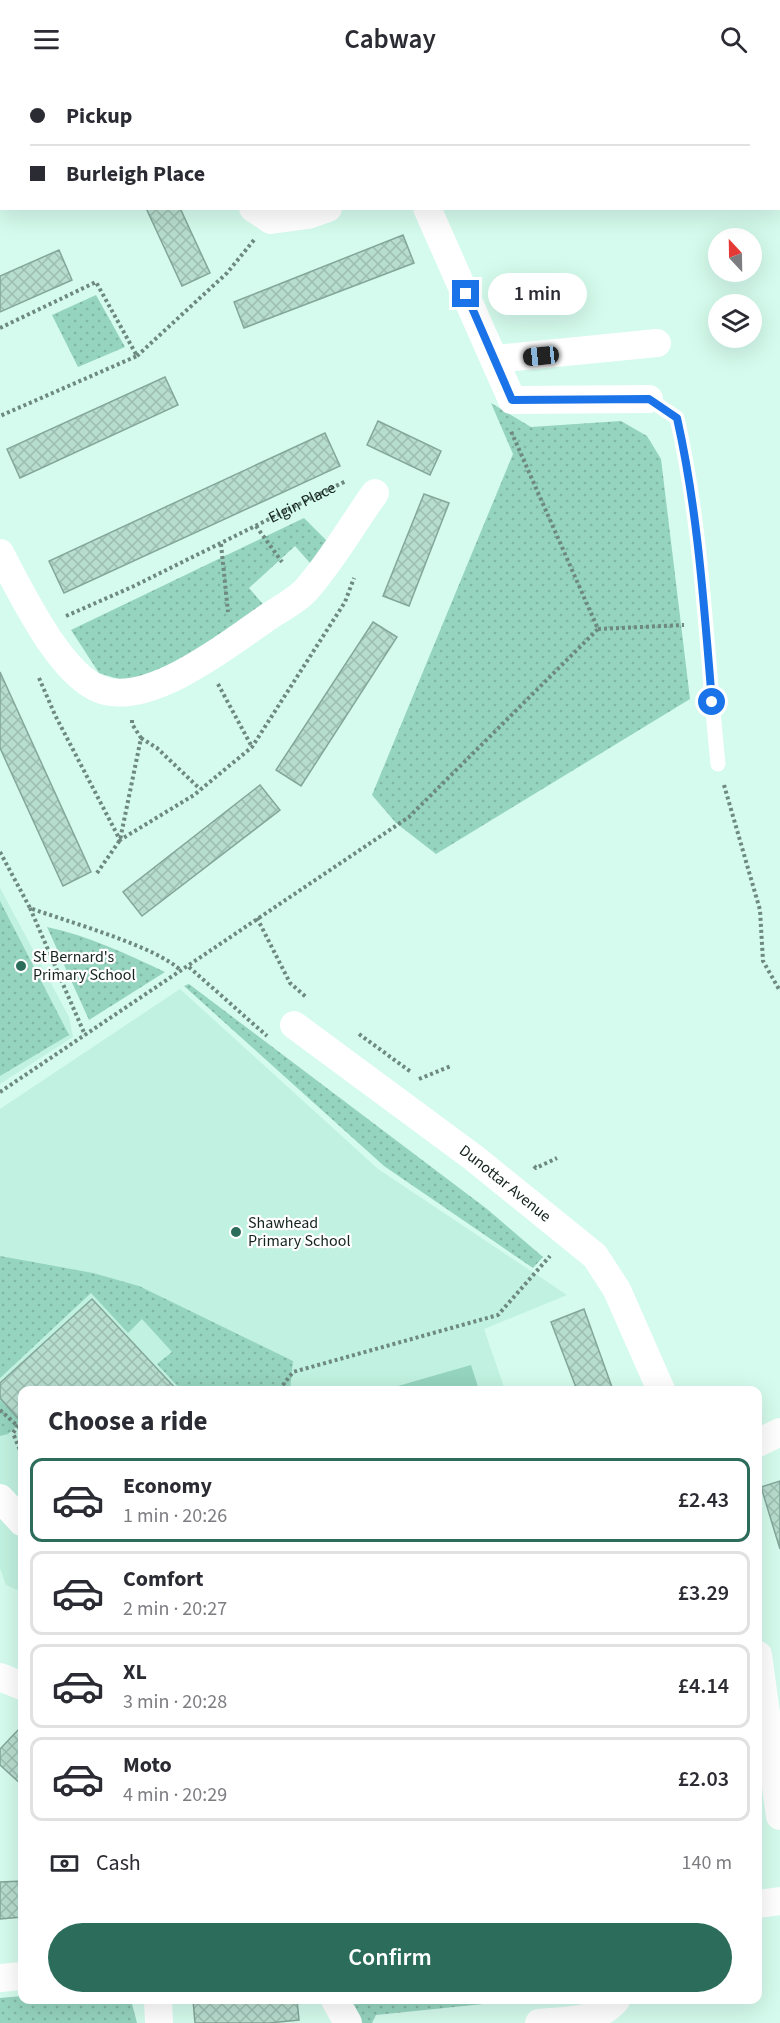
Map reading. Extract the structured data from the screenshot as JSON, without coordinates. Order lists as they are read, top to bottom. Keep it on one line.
{"streets":{"street":["Dunottar Avenue"],"path":["Elgin Place"]},"places":["St Bernard's Primary School","Shawhead Primary School"],"north":"top","page":{"header":"Cabway","banner":["Pickup","Burleigh Place"],"bubble":"1 min","heading":"Choose a ride","list":[{"name":"Economy","note":"1 min · 20:26","value":"£2.43"},{"name":"Comfort","note":"2 min · 20:27","value":"£3.29"},{"name":"XL","note":"3 min · 20:28","value":"£4.14"},{"name":"Moto","note":"4 min · 20:29","value":"£2.03"}],"pay":["Cash","140 m"],"buttons":"Confirm"}}
